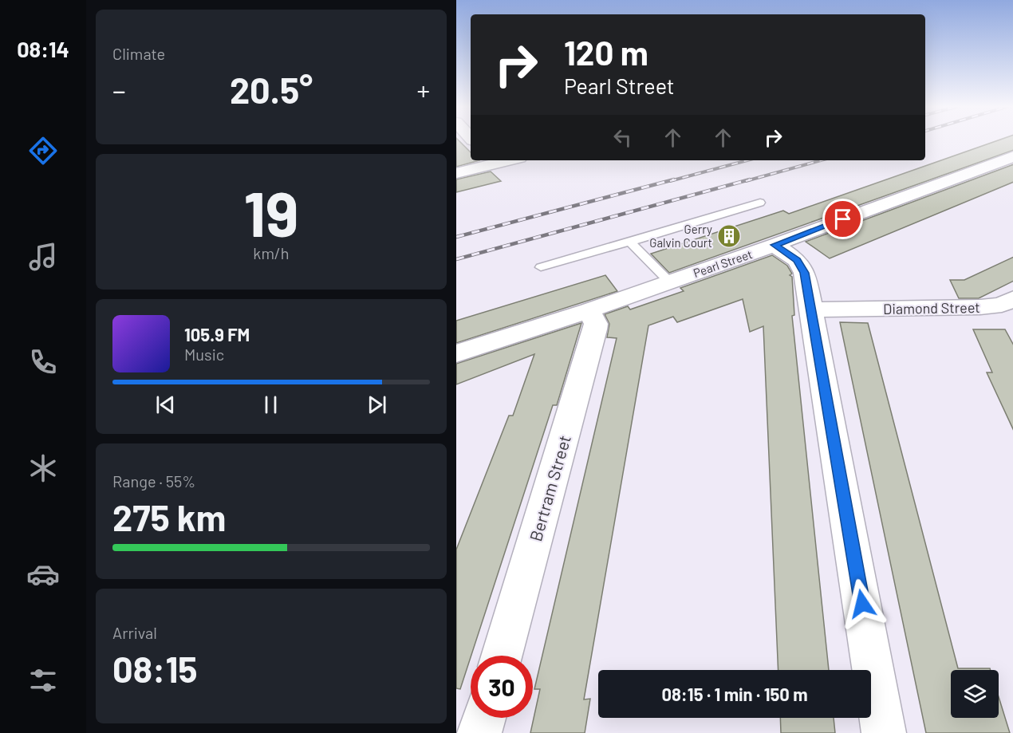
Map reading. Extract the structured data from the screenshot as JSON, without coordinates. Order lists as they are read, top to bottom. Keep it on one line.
{"streets":{"street":["Pearl Street","Diamond Street","Bertram Street"]},"crossings":[["Pearl Street","Bertram Street"]],"places":{"building":["Gerry Galvin Court"]},"page":{"tabs":"08:14","tile":["Climate",["19","km/h"],["Range · 55%","275 km"],["Arrival","08:15"]],"turn":["120 m","Pearl Street"],"heat":["−","20.5°","+"],"song":["105.9 FM","Music"],"limit":"30","trip":"08:15 · 1 min · 150 m"}}
